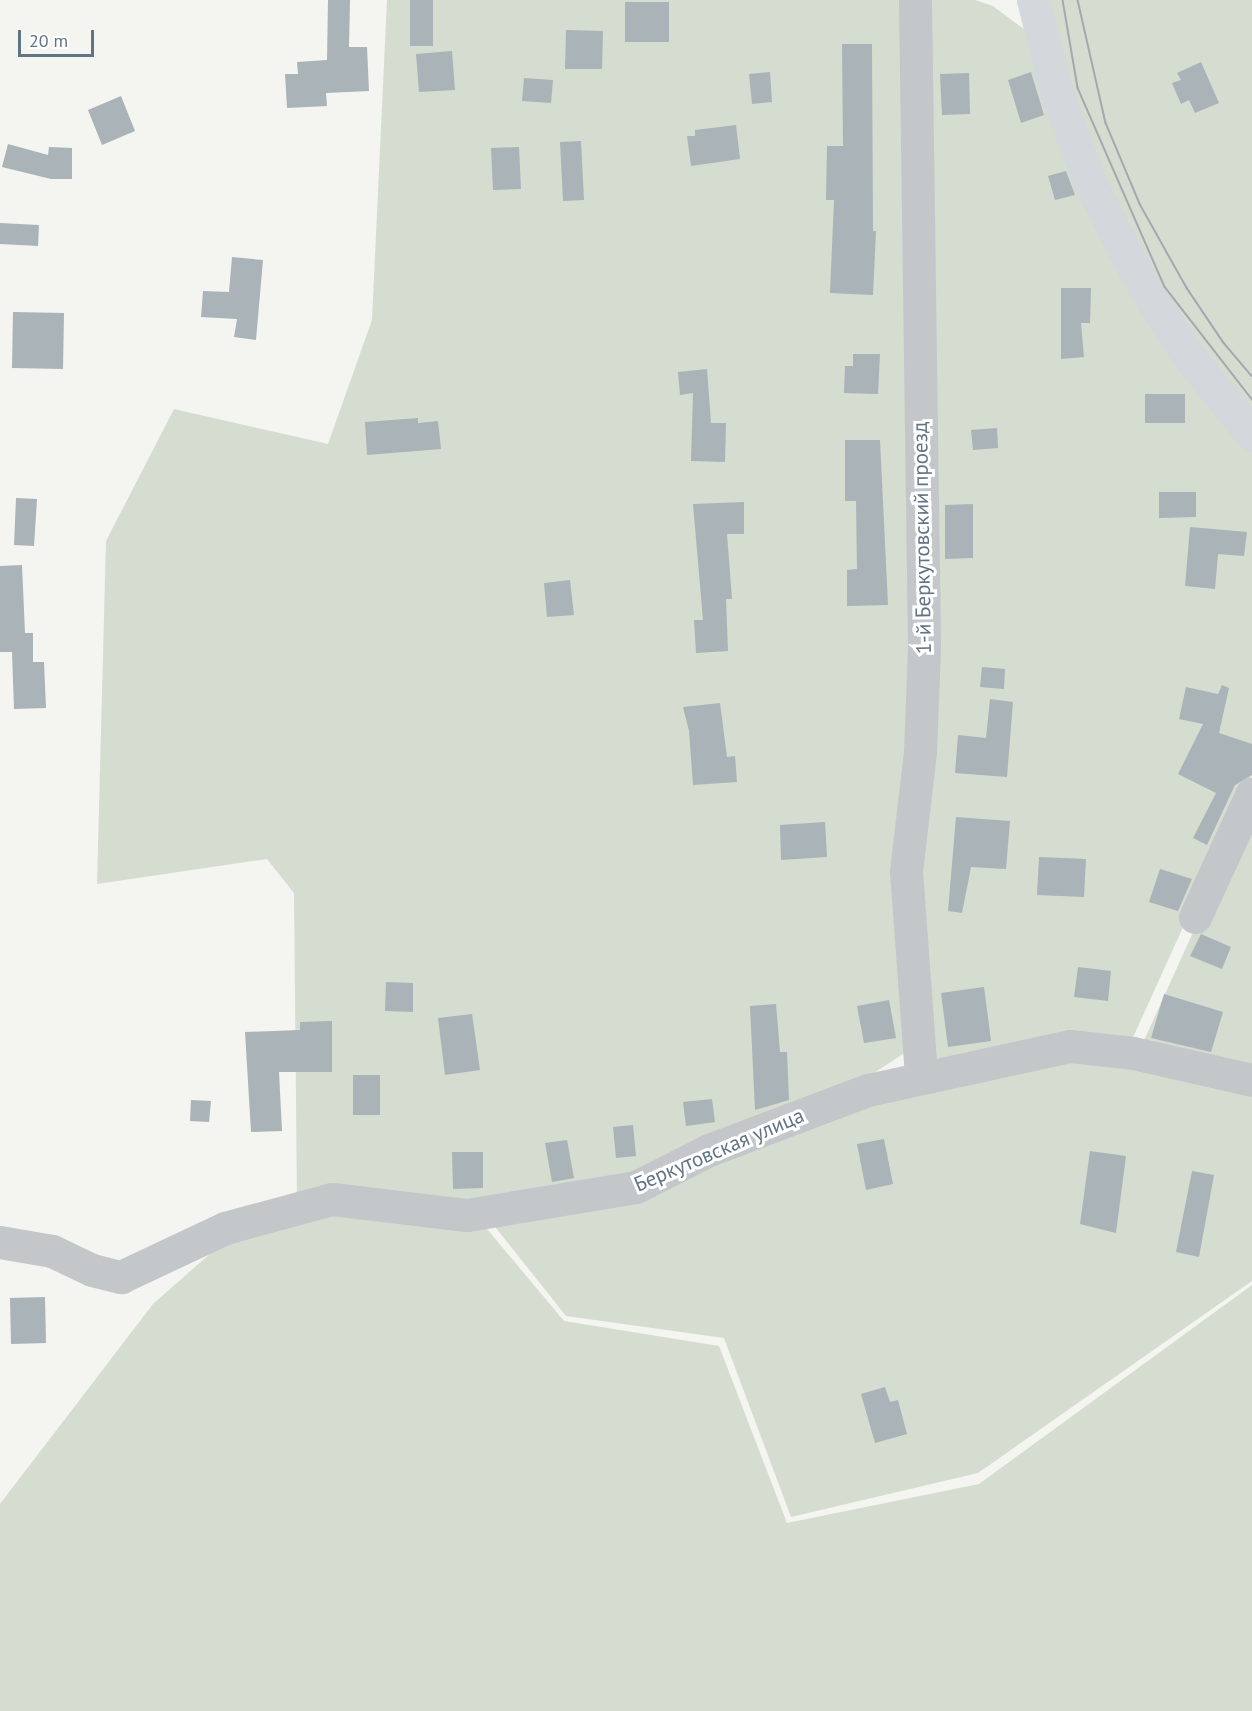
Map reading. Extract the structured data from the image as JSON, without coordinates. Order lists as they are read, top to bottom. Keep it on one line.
{"streets":{"street":["1-й Беркутовский проезд","Беркутовская улица"]},"crossings":[["1-й Беркутовский проезд","Беркутовская улица"]],"scale_bar":"20 m"}
